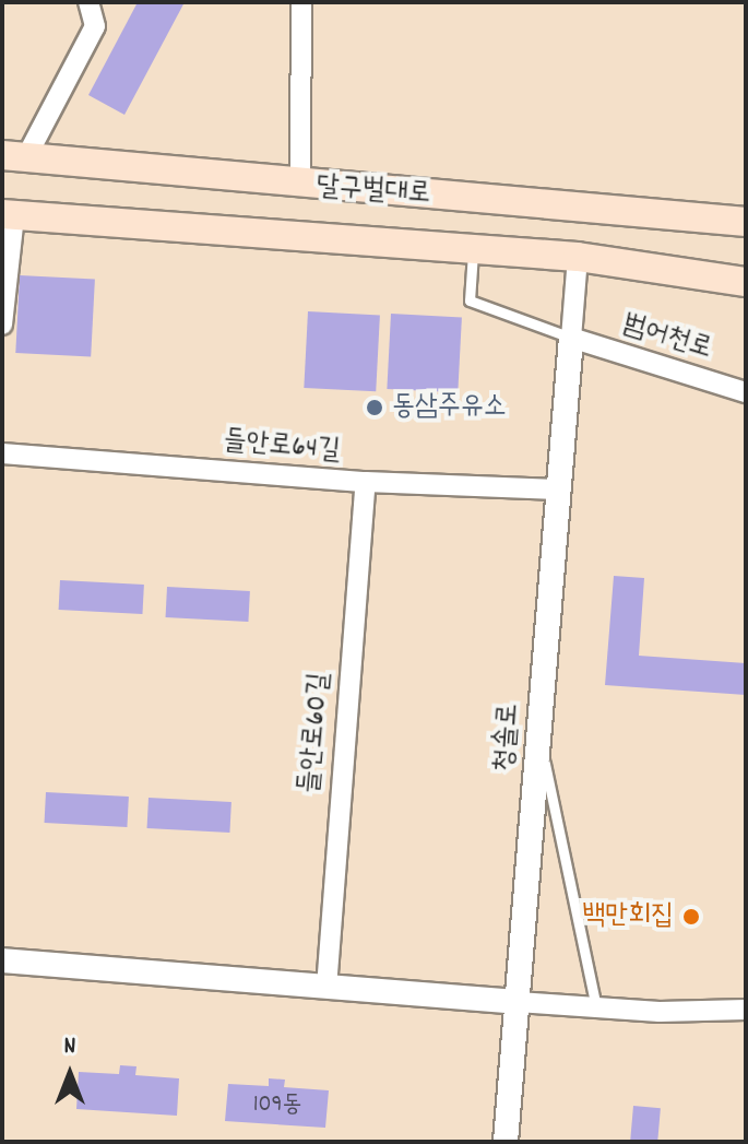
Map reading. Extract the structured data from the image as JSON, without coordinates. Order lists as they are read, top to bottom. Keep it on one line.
{"streets":{"main road":["달구벌대로"],"street":["범어천로","들안로64길","들안로60길","청솔로"]},"crossings":[["범어천로","청솔로"],["들안로64길","들안로60길"],["들안로64길","청솔로"]],"places":["동삼주유소","백만회집"],"house_numbers":["109동"],"north":"top"}
